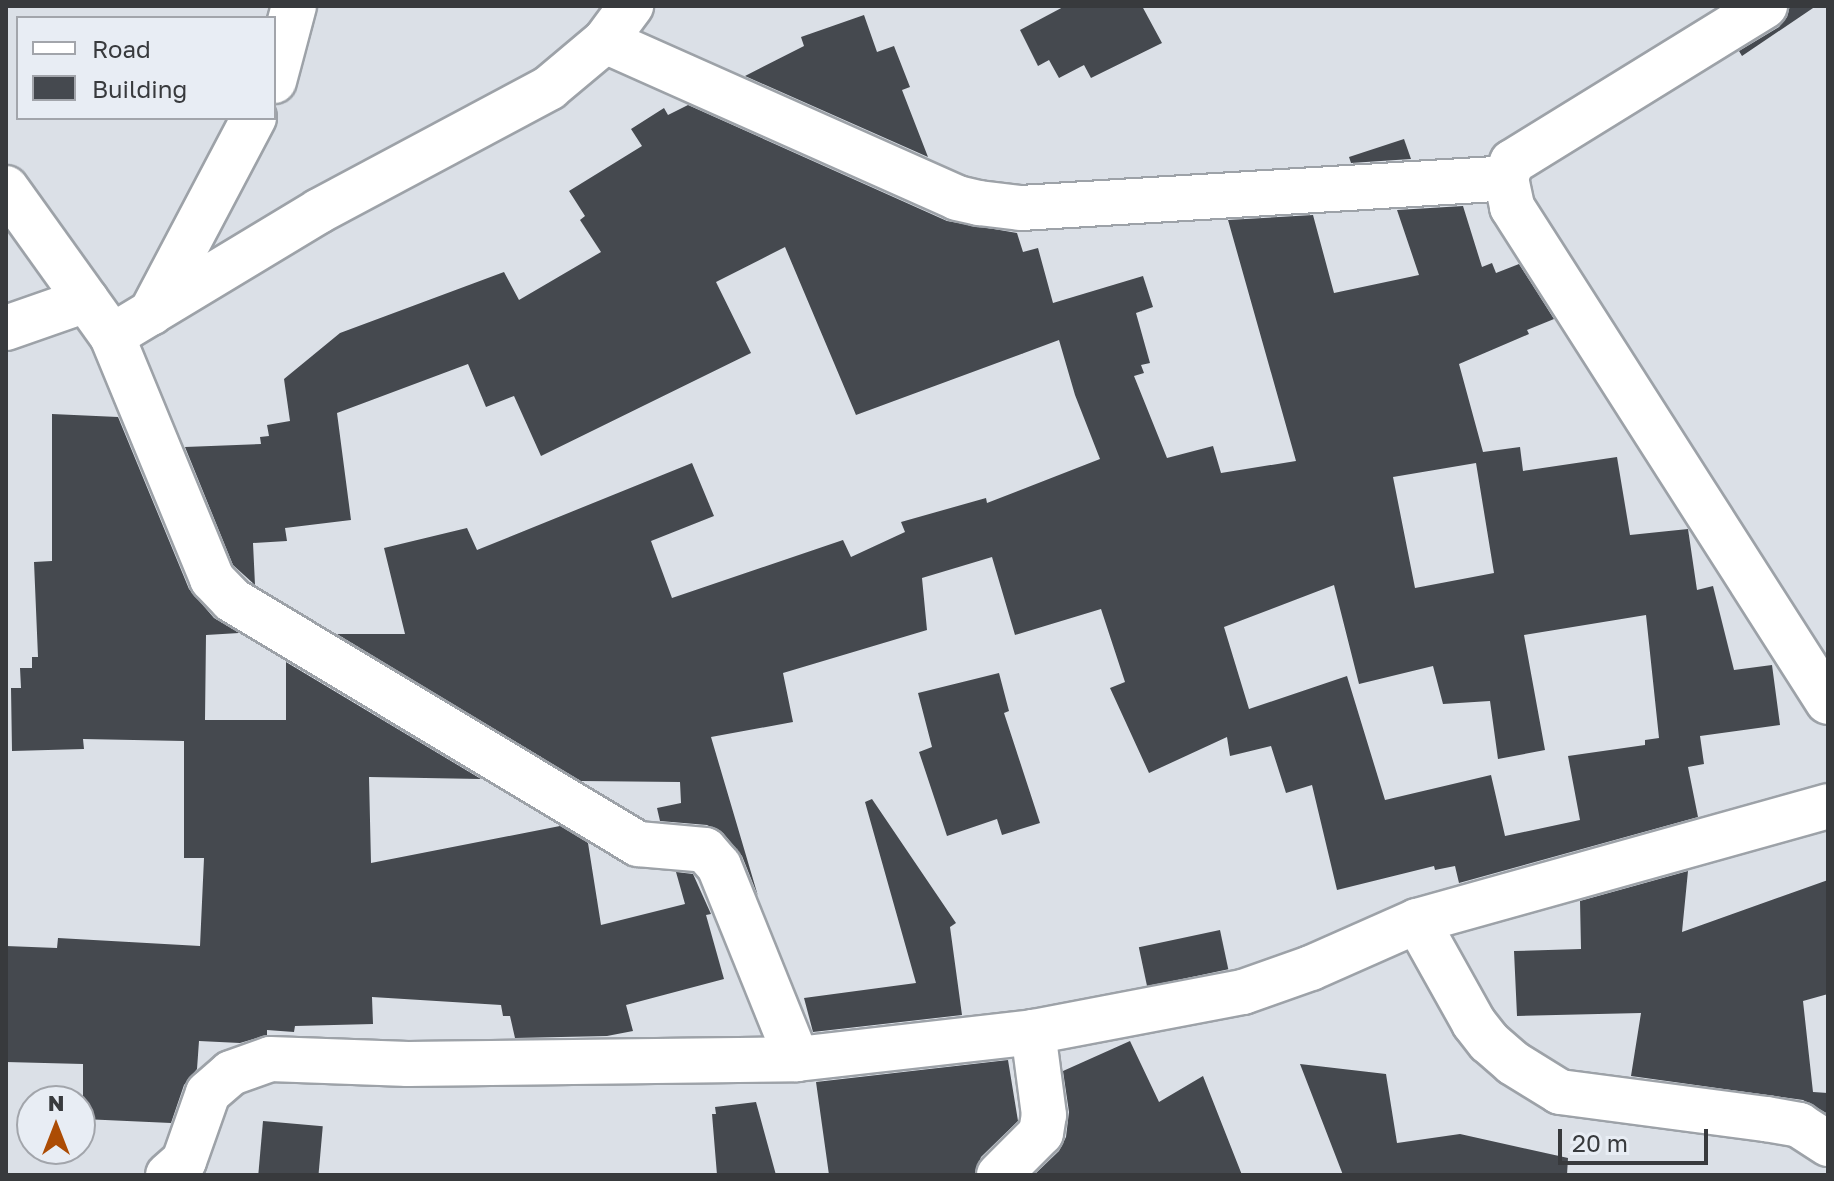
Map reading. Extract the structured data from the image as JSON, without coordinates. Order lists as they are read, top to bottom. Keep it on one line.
{"legend":["Road","Building"],"scale_bar":"20 m","north":"top"}
